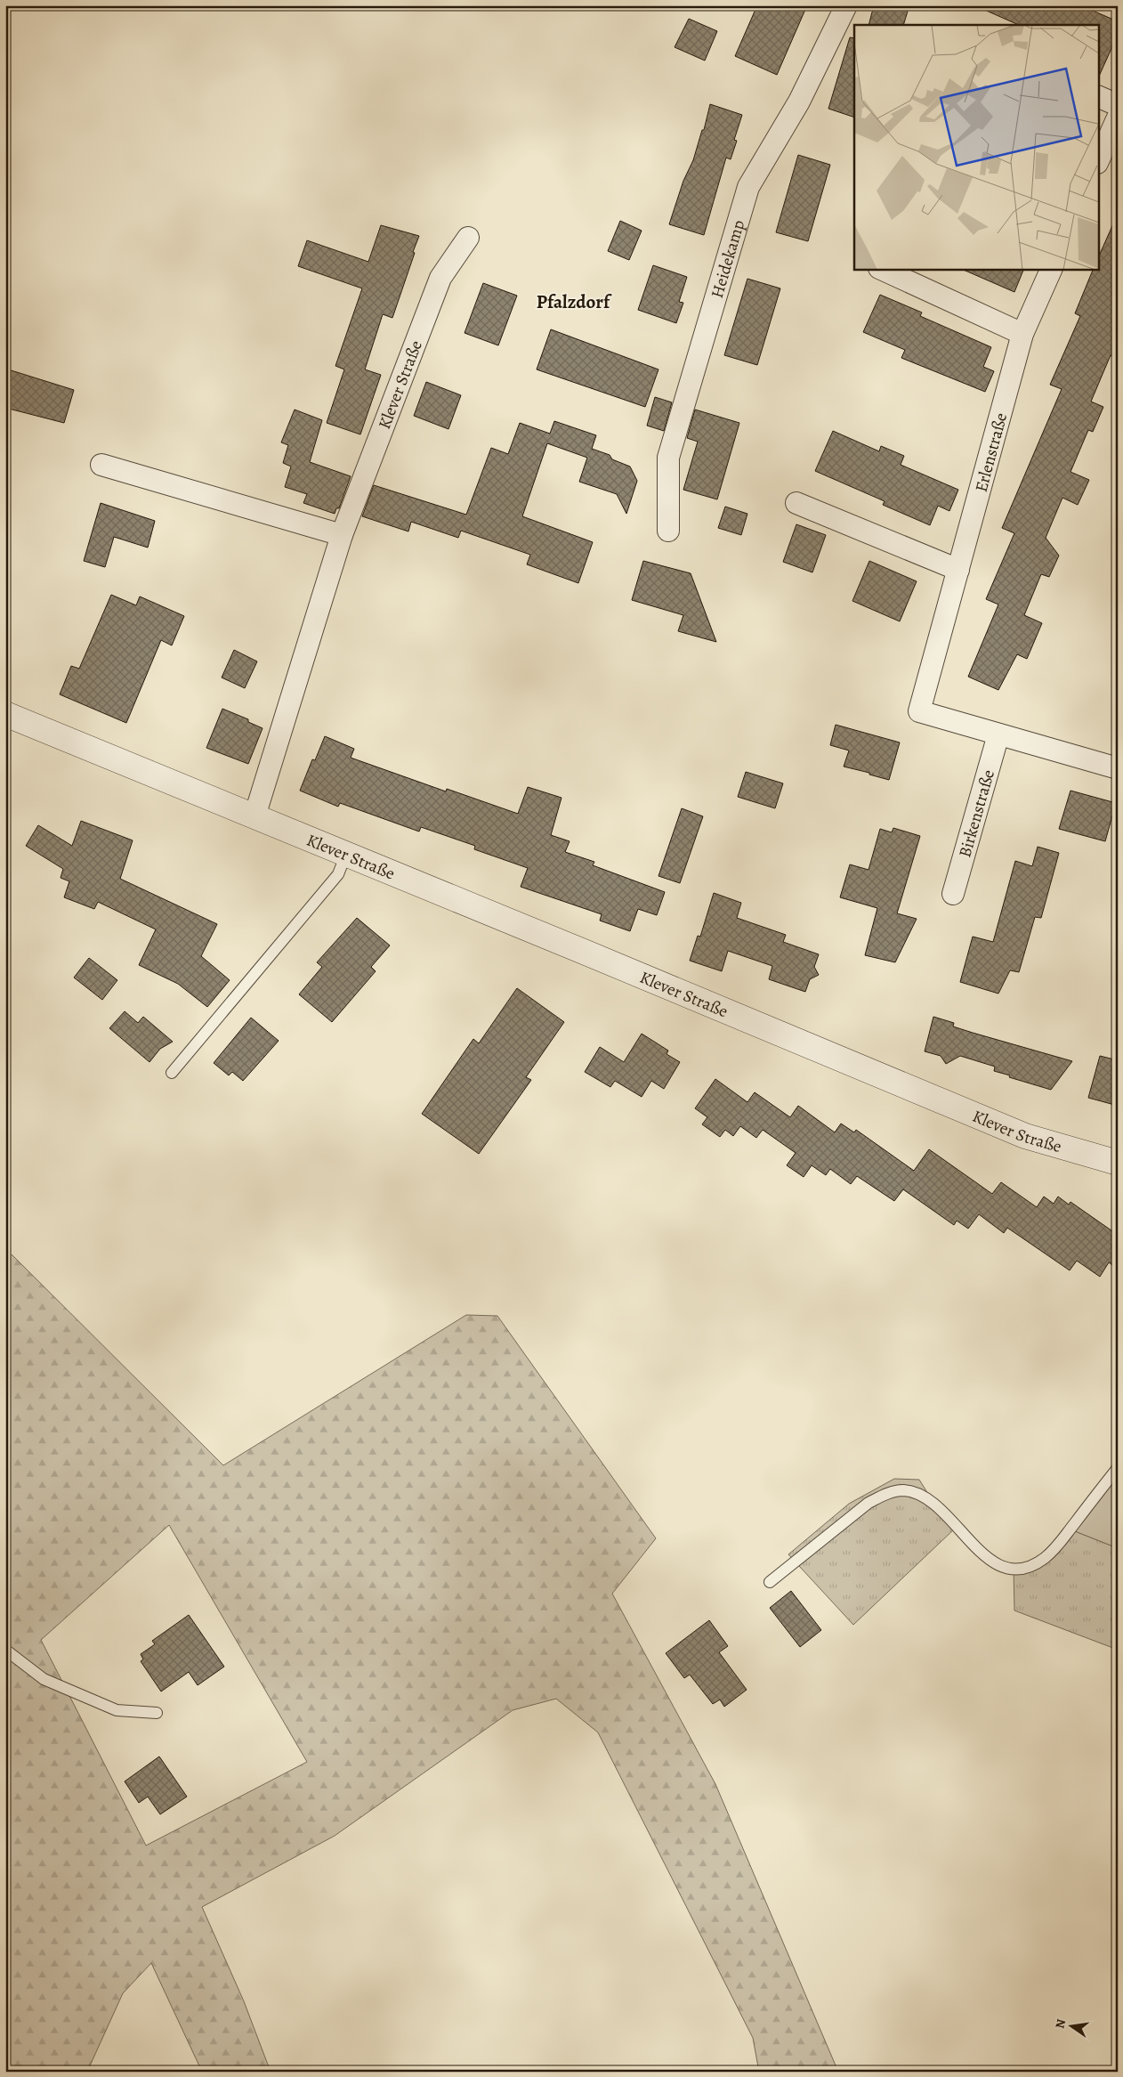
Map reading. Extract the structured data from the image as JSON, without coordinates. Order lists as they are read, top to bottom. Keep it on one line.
{"streets":{"street":["Heidekamp","Klever Straße","Erlenstraße","Birkenstraße"]},"crossings":[["Erlenstraße","Birkenstraße"]],"districts":["Pfalzdorf"],"north":"left"}
